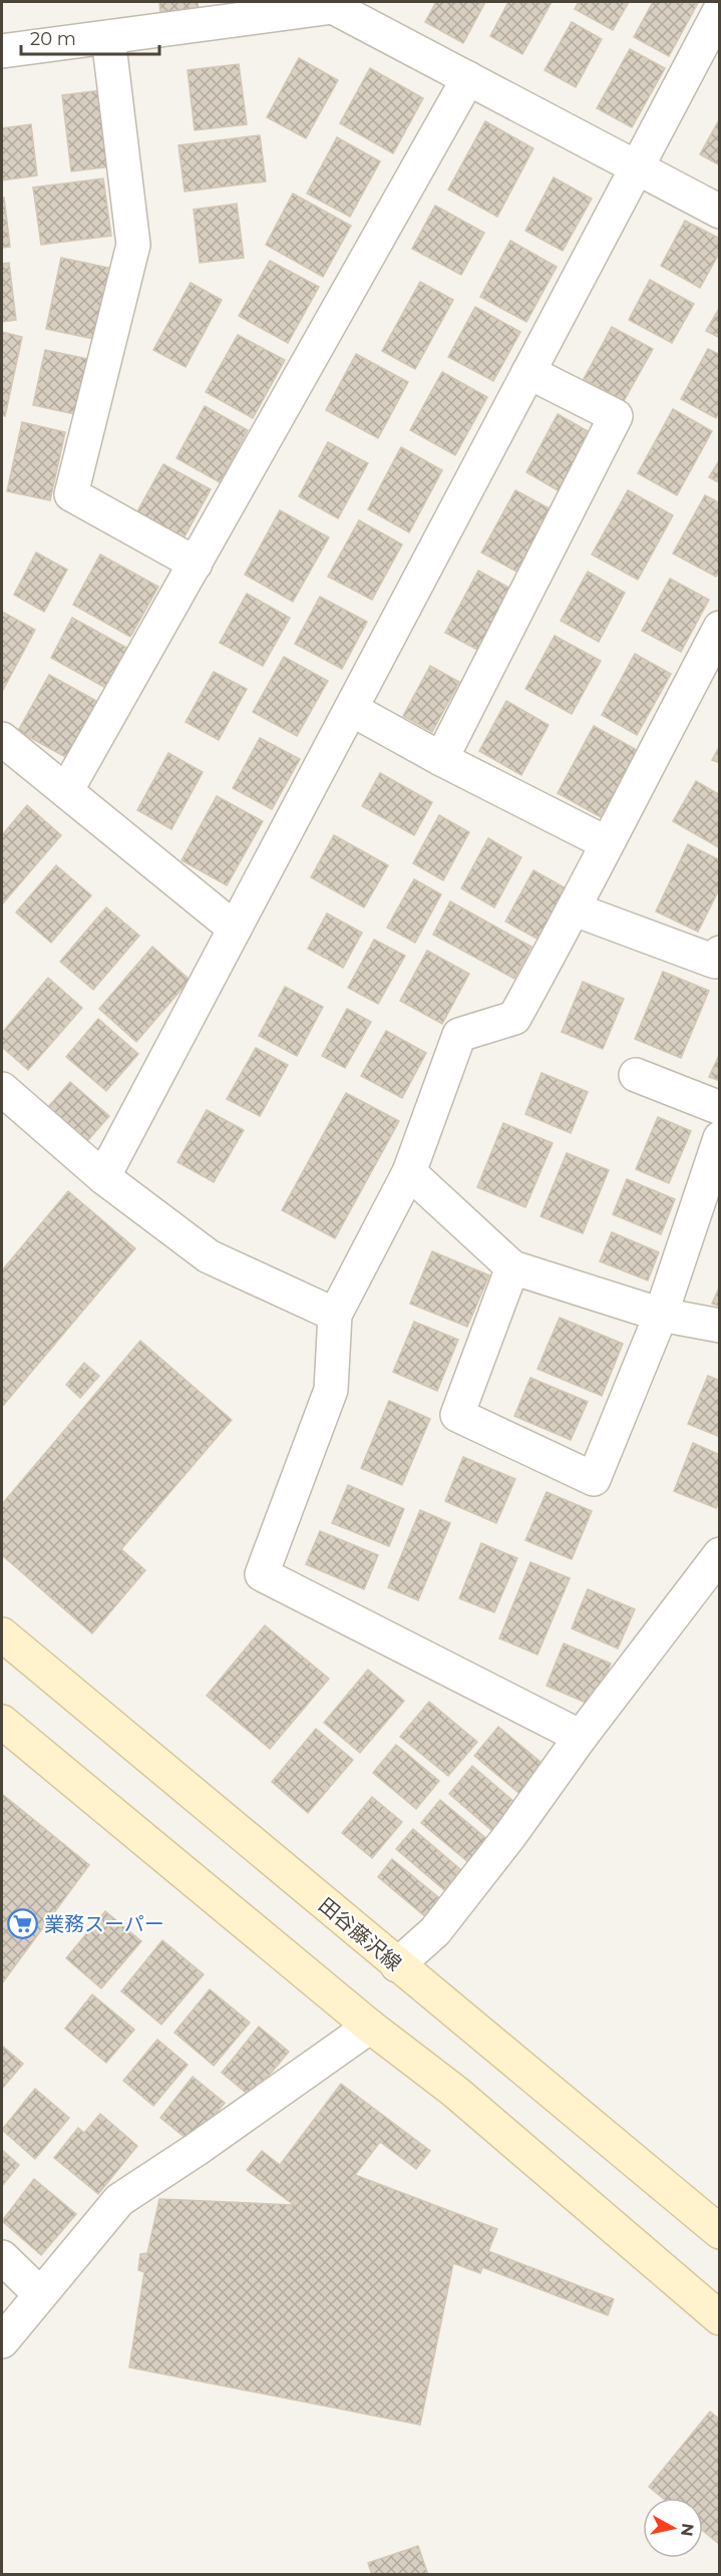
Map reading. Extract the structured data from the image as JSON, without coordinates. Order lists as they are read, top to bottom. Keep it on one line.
{"streets":{"main road":["田谷藤沢線"]},"places":{"supermarket":["業務スーパー"]},"scale_bar":"20 m","north":"right"}
